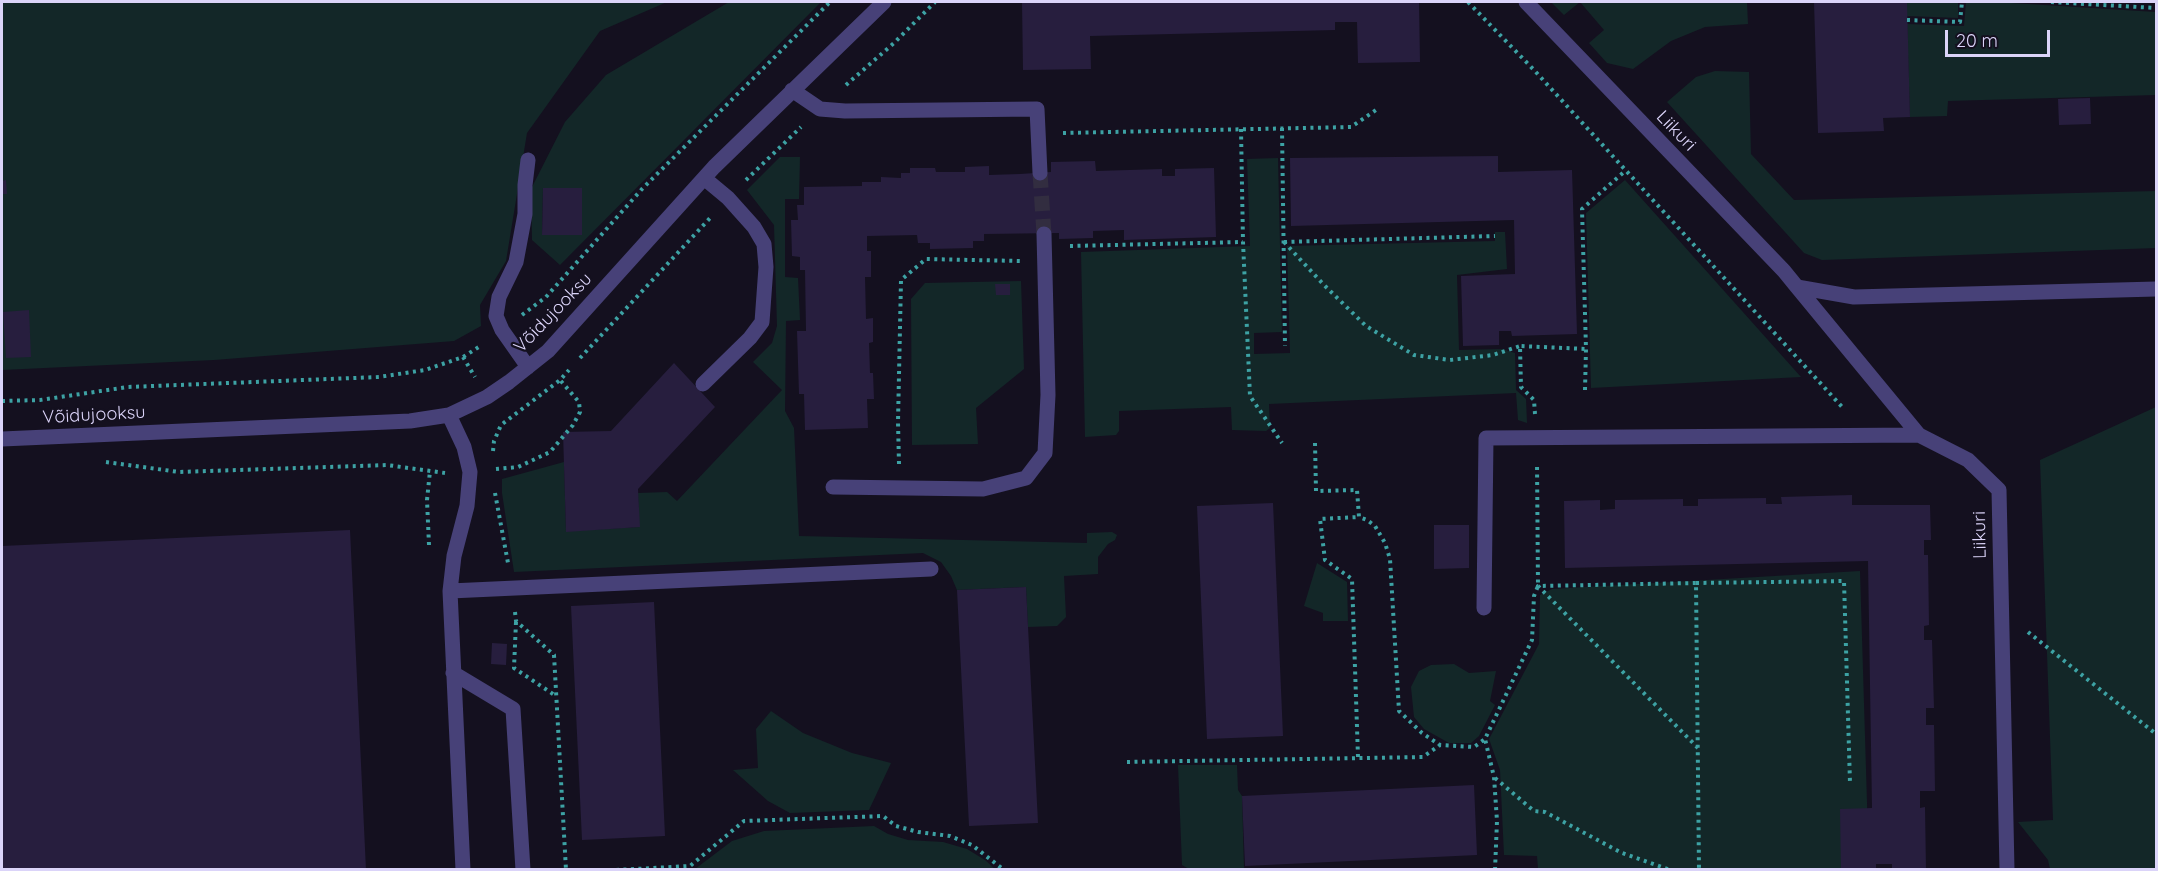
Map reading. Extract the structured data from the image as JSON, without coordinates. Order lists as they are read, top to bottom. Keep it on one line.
{"streets":{"street":["Liikuri","Võidujooksu"]},"scale_bar":"20 m"}
